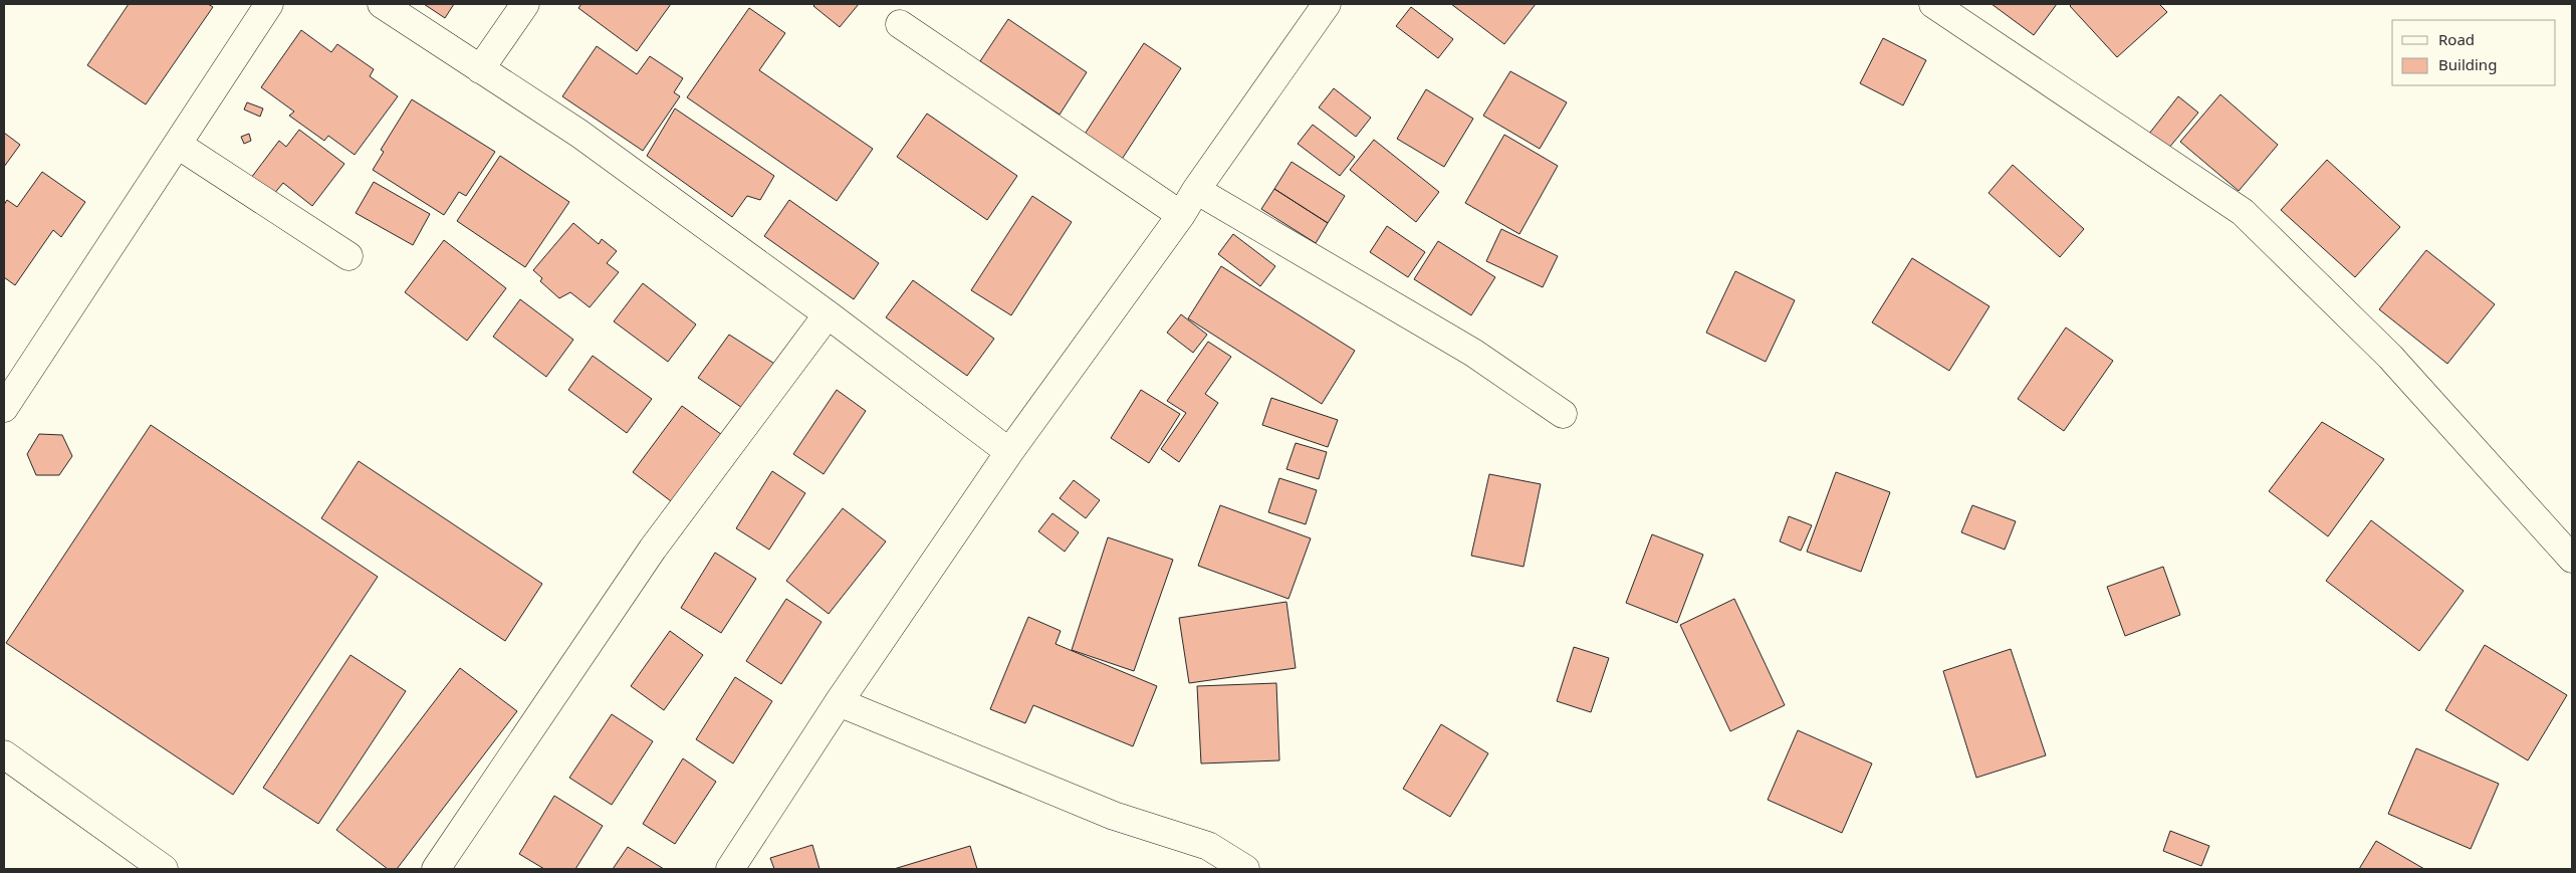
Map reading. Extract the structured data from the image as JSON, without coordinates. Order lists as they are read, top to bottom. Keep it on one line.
{"legend":["Road","Building"]}
